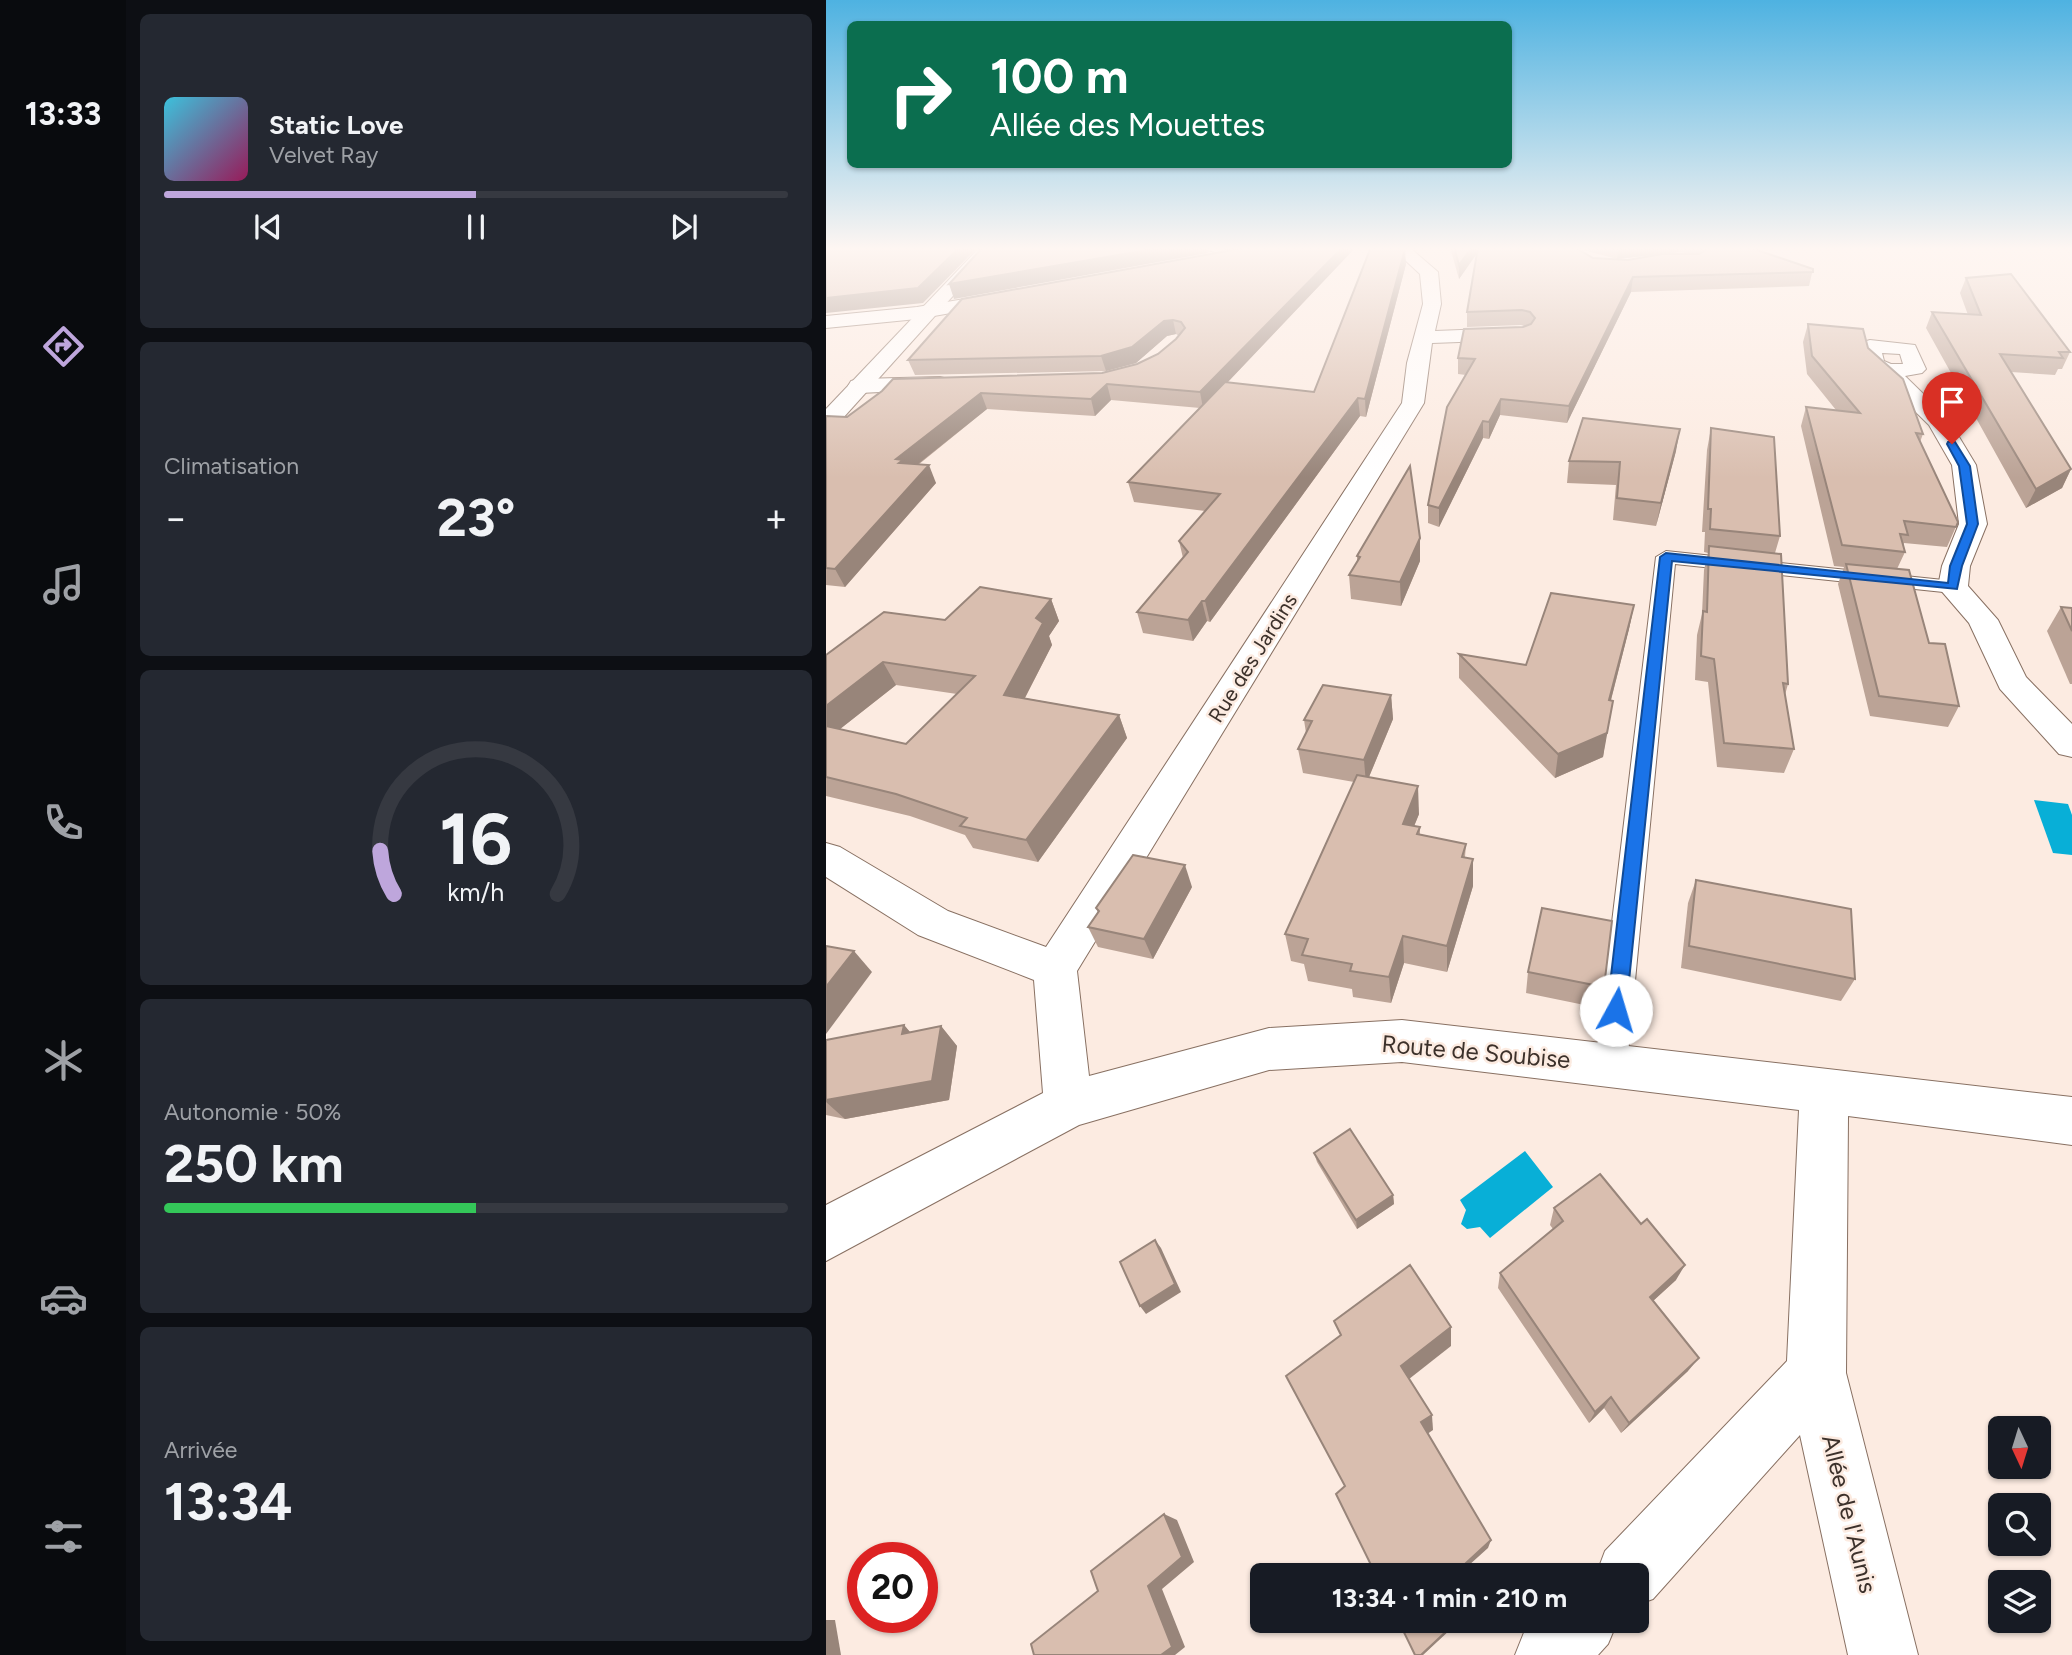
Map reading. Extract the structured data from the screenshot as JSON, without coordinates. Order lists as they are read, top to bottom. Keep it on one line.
{"streets":{"street":["Rue des Jardins","Route de Soubise","Allée de l'Aunis"]},"crossings":[["Route de Soubise","Allée de l'Aunis"]],"north":"bottom","page":{"tabs":"13:33","turn":["100 m","Allée des Mouettes"],"song":["Static Love","Velvet Ray"],"tile":["Climatisation",["Autonomie · 50%","250 km"],["Arrivée","13:34"]],"heat":["−","23°","+"],"limit":"20","trip":"13:34 · 1 min · 210 m","gauge":["16","km/h"]}}
